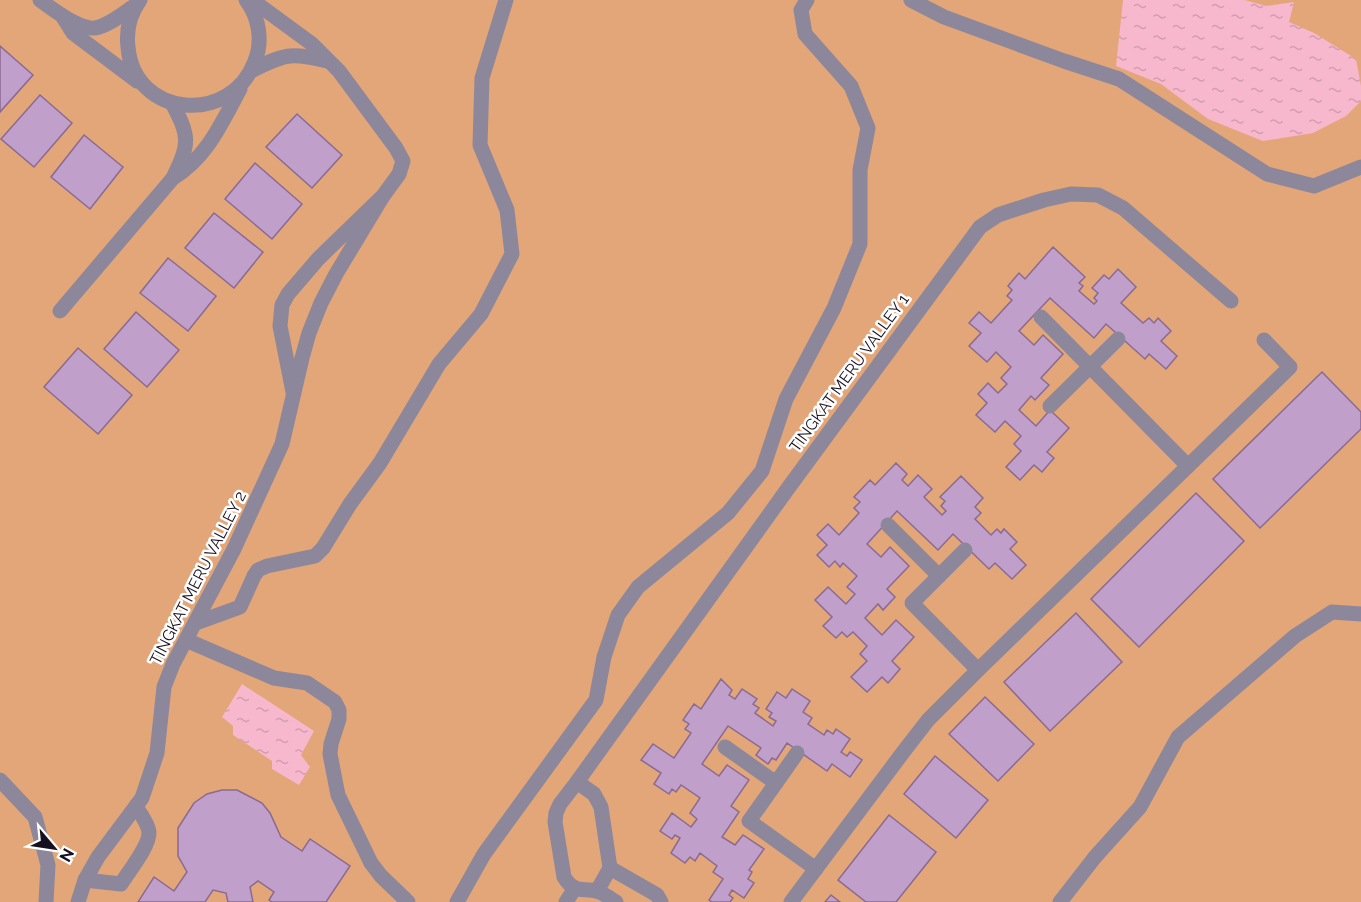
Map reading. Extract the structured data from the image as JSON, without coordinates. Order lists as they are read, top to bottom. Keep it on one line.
{"streets":{"street":["TINGKAT MERU VALLEY 1","TINGKAT MERU VALLEY 2"]},"north":"bottom right"}
